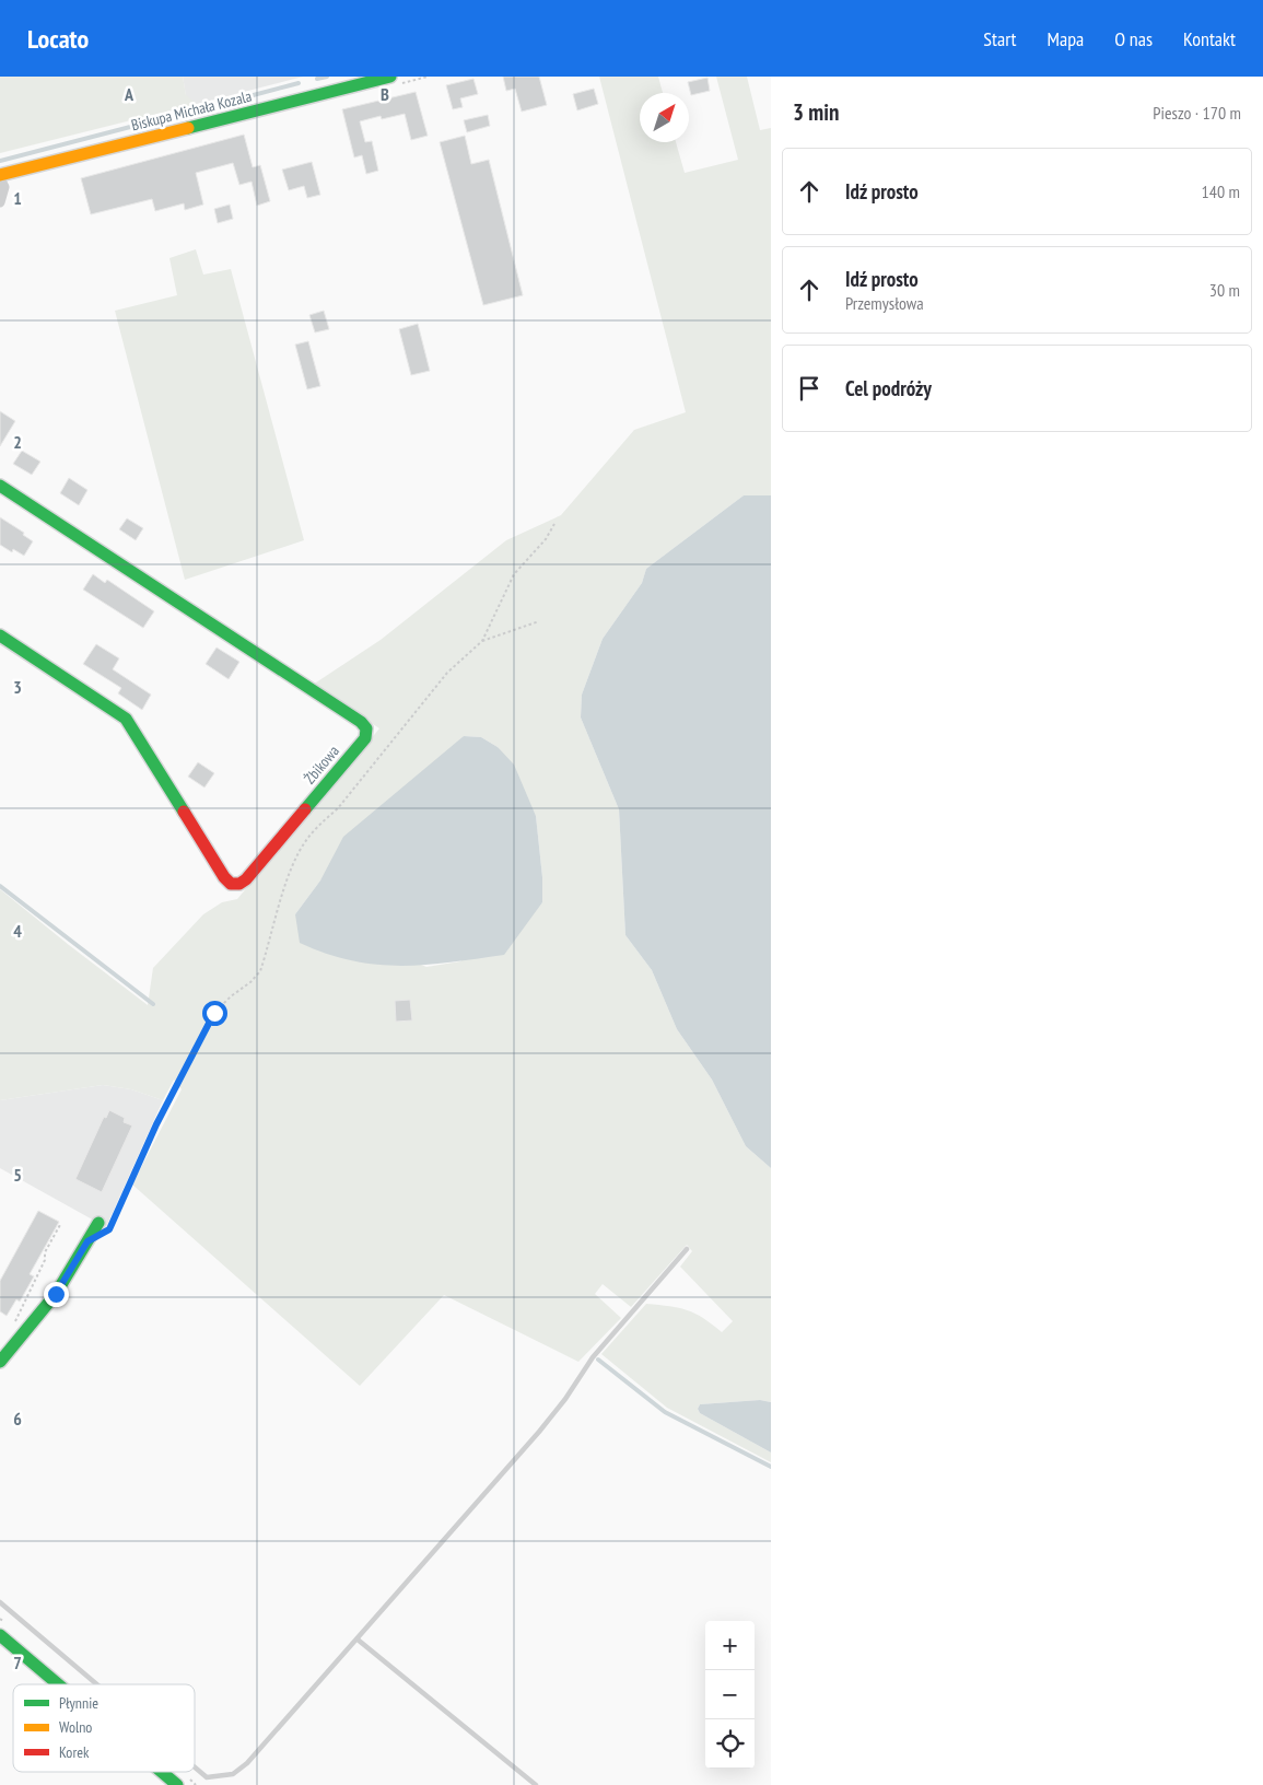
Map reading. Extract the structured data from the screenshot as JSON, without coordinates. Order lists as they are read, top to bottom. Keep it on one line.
{"streets":{"street":["Biskupa Michała Kozala","Żbikowa"]},"legend":["Płynnie","Wolno","Korek"],"north":"top right","page":{"header":"Locato","nav":["Start","Mapa","O nas","Kontakt"],"heading":["3 min","Pieszo · 170 m"],"list":[["Idź prosto","140 m"],["Idź prosto","Przemysłowa","30 m"],"Cel podróży"],"map_buttons":["+","−"]},"grid":{"columns":["A","B"],"rows":["1","2","3","4","5","6","7"]}}
